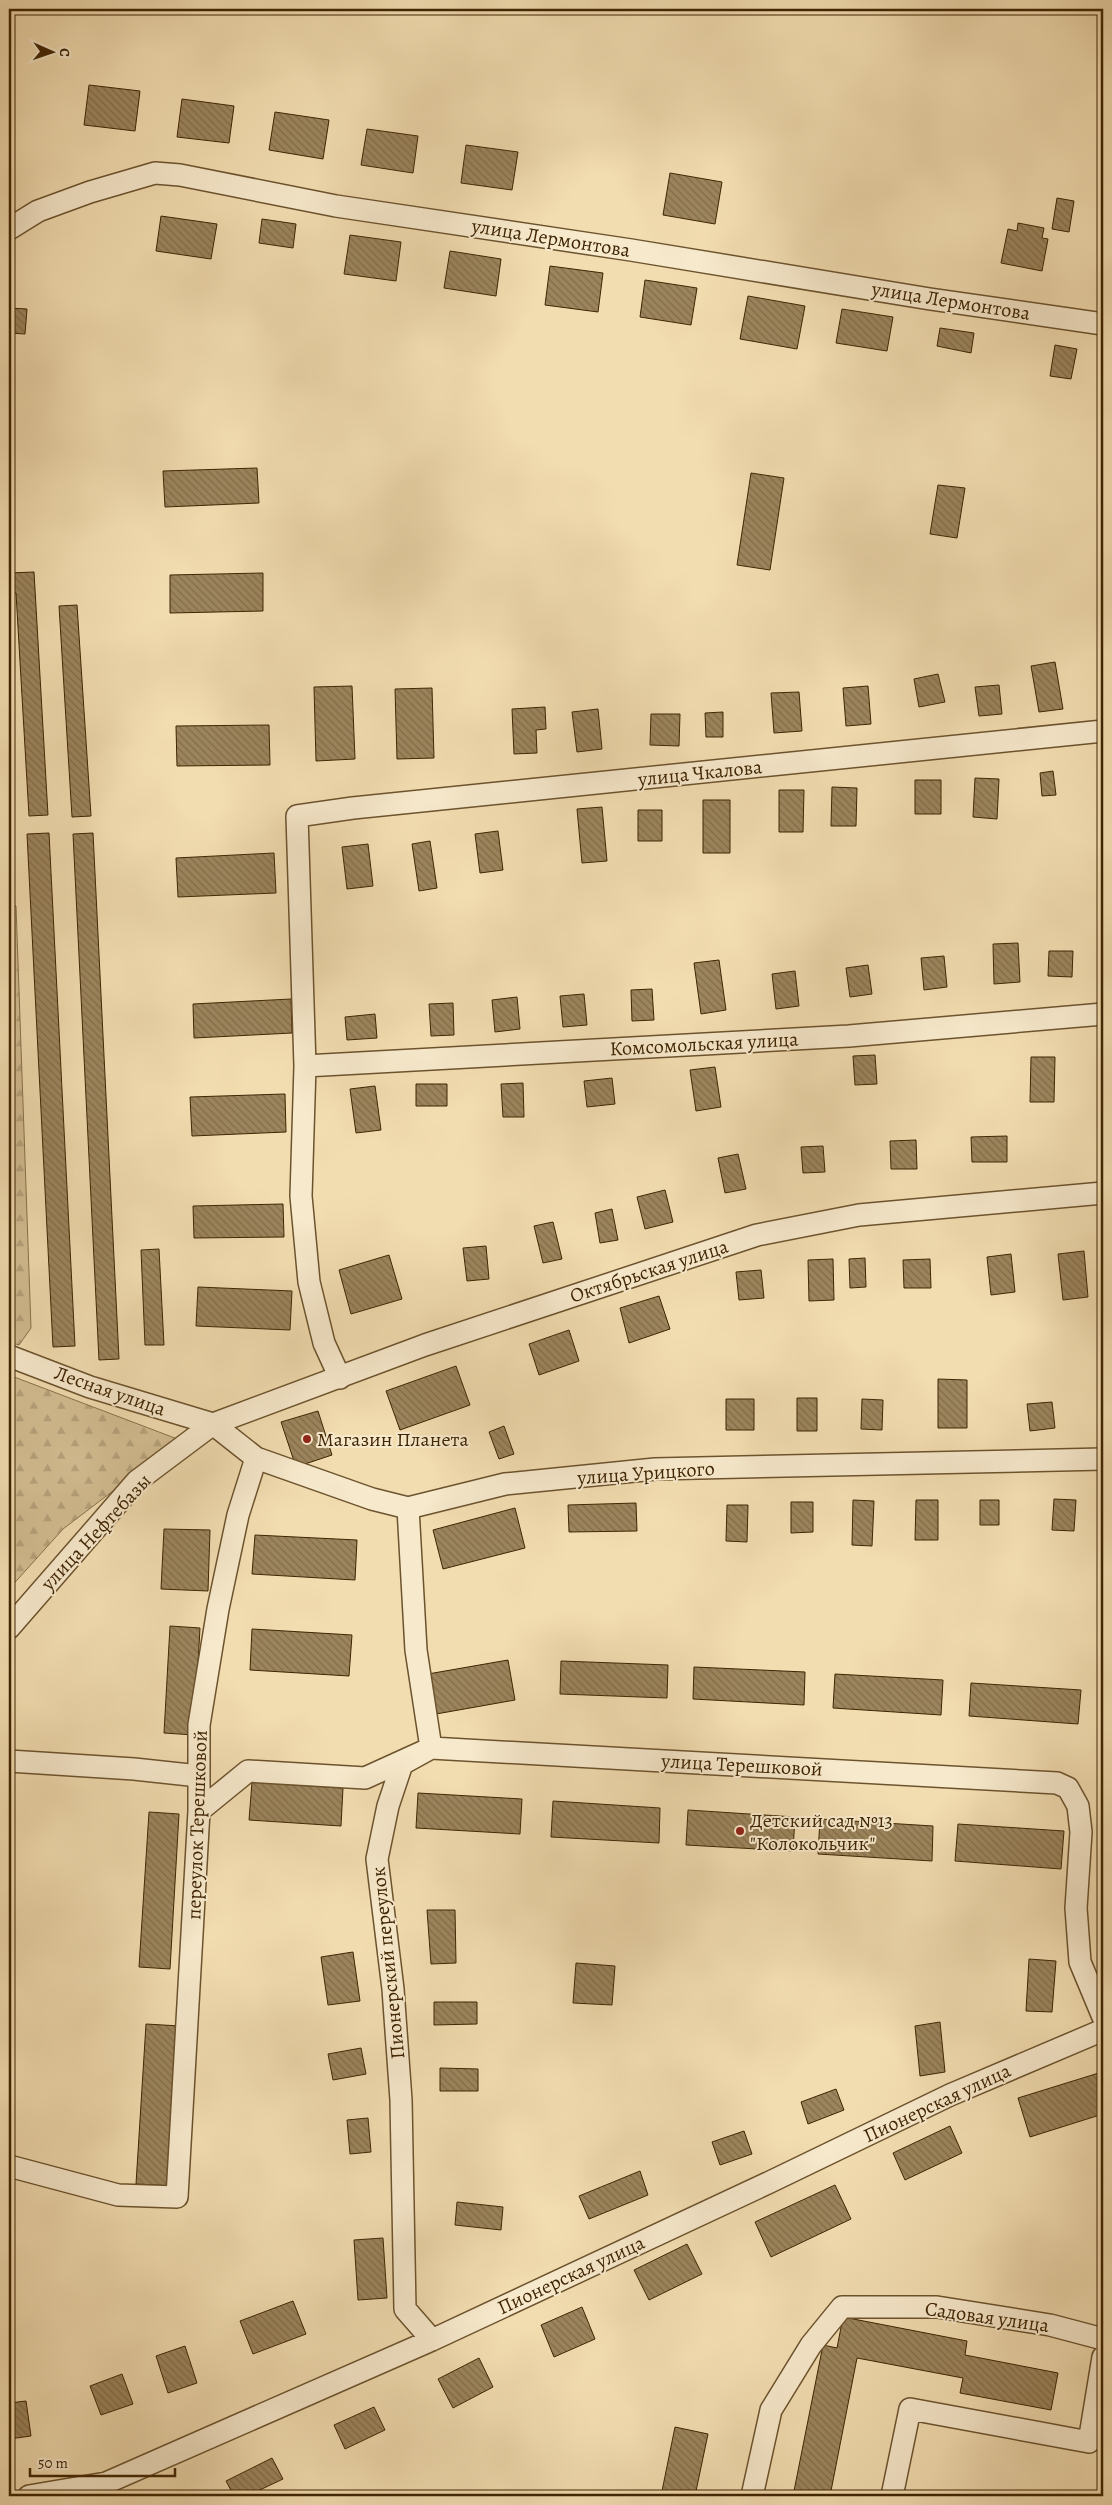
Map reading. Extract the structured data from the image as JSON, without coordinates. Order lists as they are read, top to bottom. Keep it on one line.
{"streets":{"street":["улица Лермонтова","улица Чкалова","Комсомольская улица","Октябрьская улица","Лесная улица","улица Урицкого","улица Нефтебазы","улица Терешковой","переулок Терешковой","Пионерский переулок","Пионерская улица","Садовая улица"]},"crossings":[["улица Чкалова","Комсомольская улица"],["Октябрьская улица","Лесная улица"],["Октябрьская улица","улица Урицкого"],["Октябрьская улица","улица Нефтебазы"],["Лесная улица","улица Урицкого"],["Лесная улица","улица Нефтебазы"],["улица Урицкого","улица Нефтебазы"],["улица Урицкого","переулок Терешковой"],["улица Терешковой","переулок Терешковой"],["улица Терешковой","Пионерский переулок"],["Пионерский переулок","Пионерская улица"]],"places":["Магазин Планета","Детский сад №13 \"Колокольчик\""],"scale_bar":"50 m","north":"right"}
